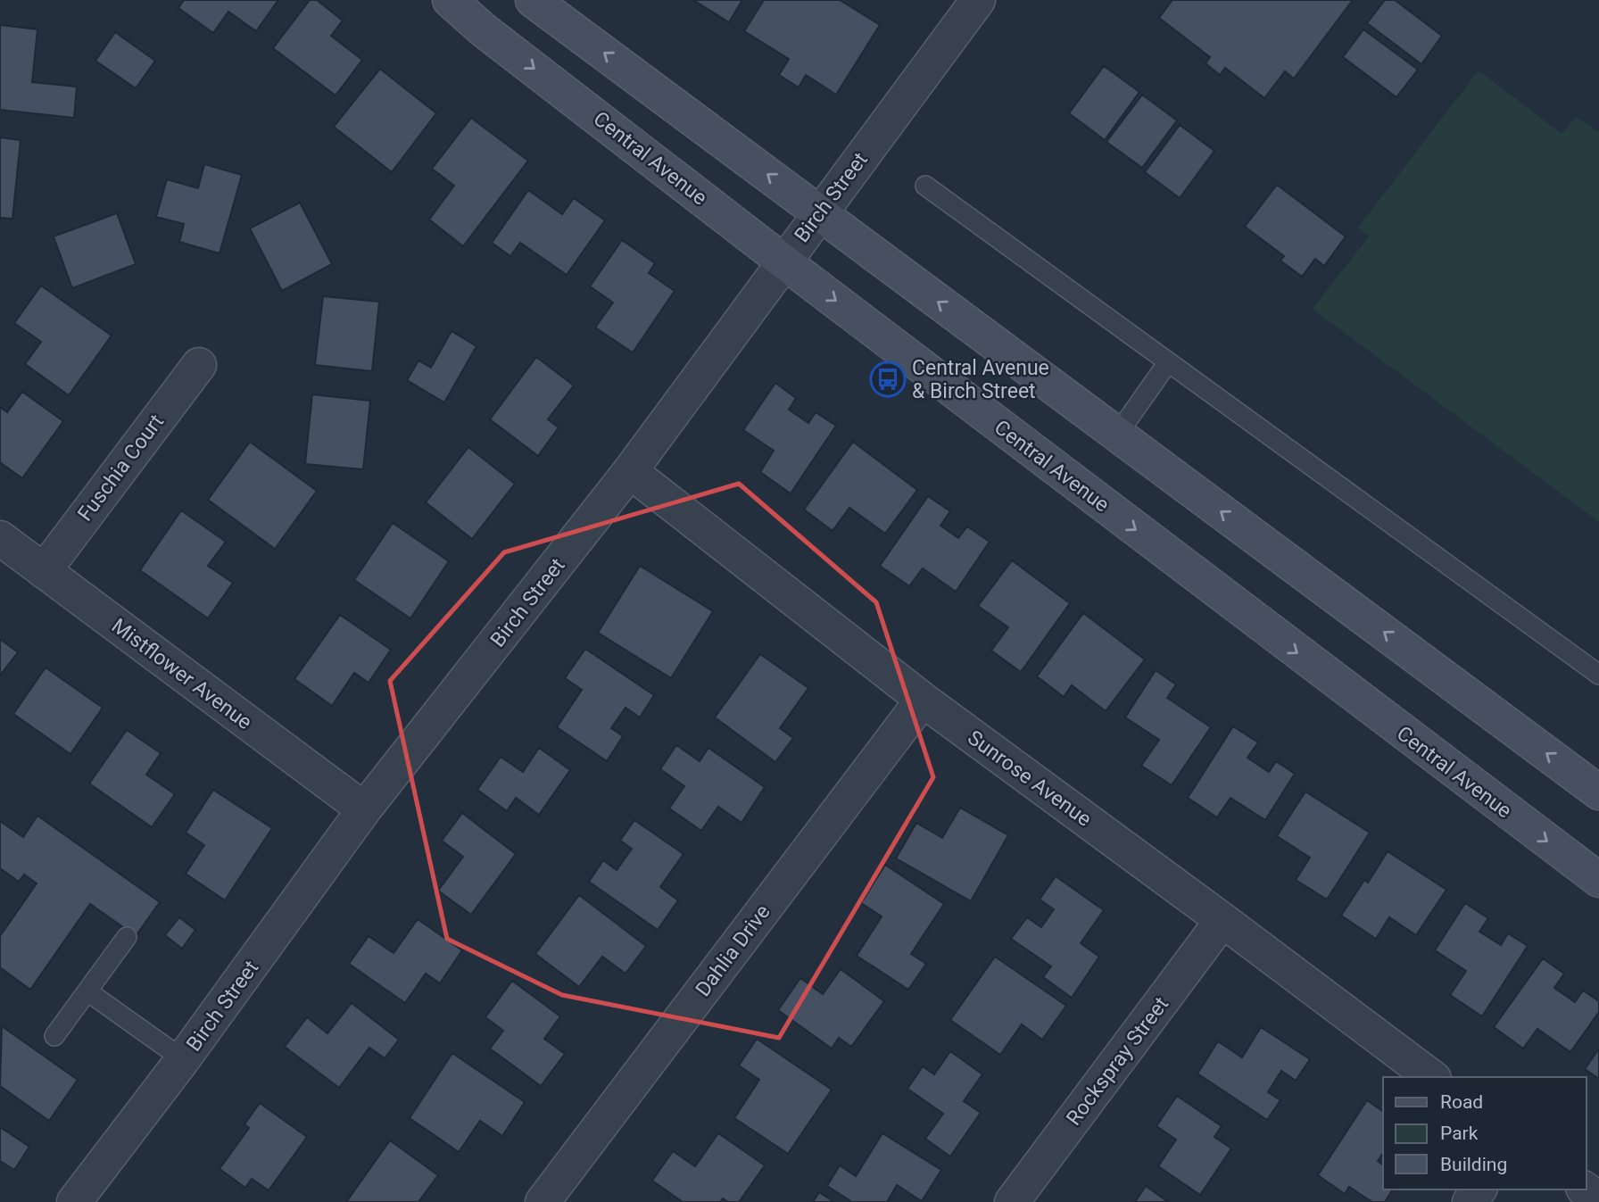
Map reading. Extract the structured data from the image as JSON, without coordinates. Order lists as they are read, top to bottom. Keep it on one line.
{"streets":{"main road":["Central Avenue"],"street":["Birch Street","Fuschia Court","Mistflower Avenue","Sunrose Avenue","Dahlia Drive","Rockspray Street"]},"crossings":[["Central Avenue","Birch Street"],["Birch Street","Mistflower Avenue"],["Birch Street","Sunrose Avenue"],["Fuschia Court","Mistflower Avenue"],["Sunrose Avenue","Dahlia Drive"],["Sunrose Avenue","Rockspray Street"]],"places":{"bus stop":["Central Avenue & Birch Street"]},"legend":["Road","Park","Building"]}
